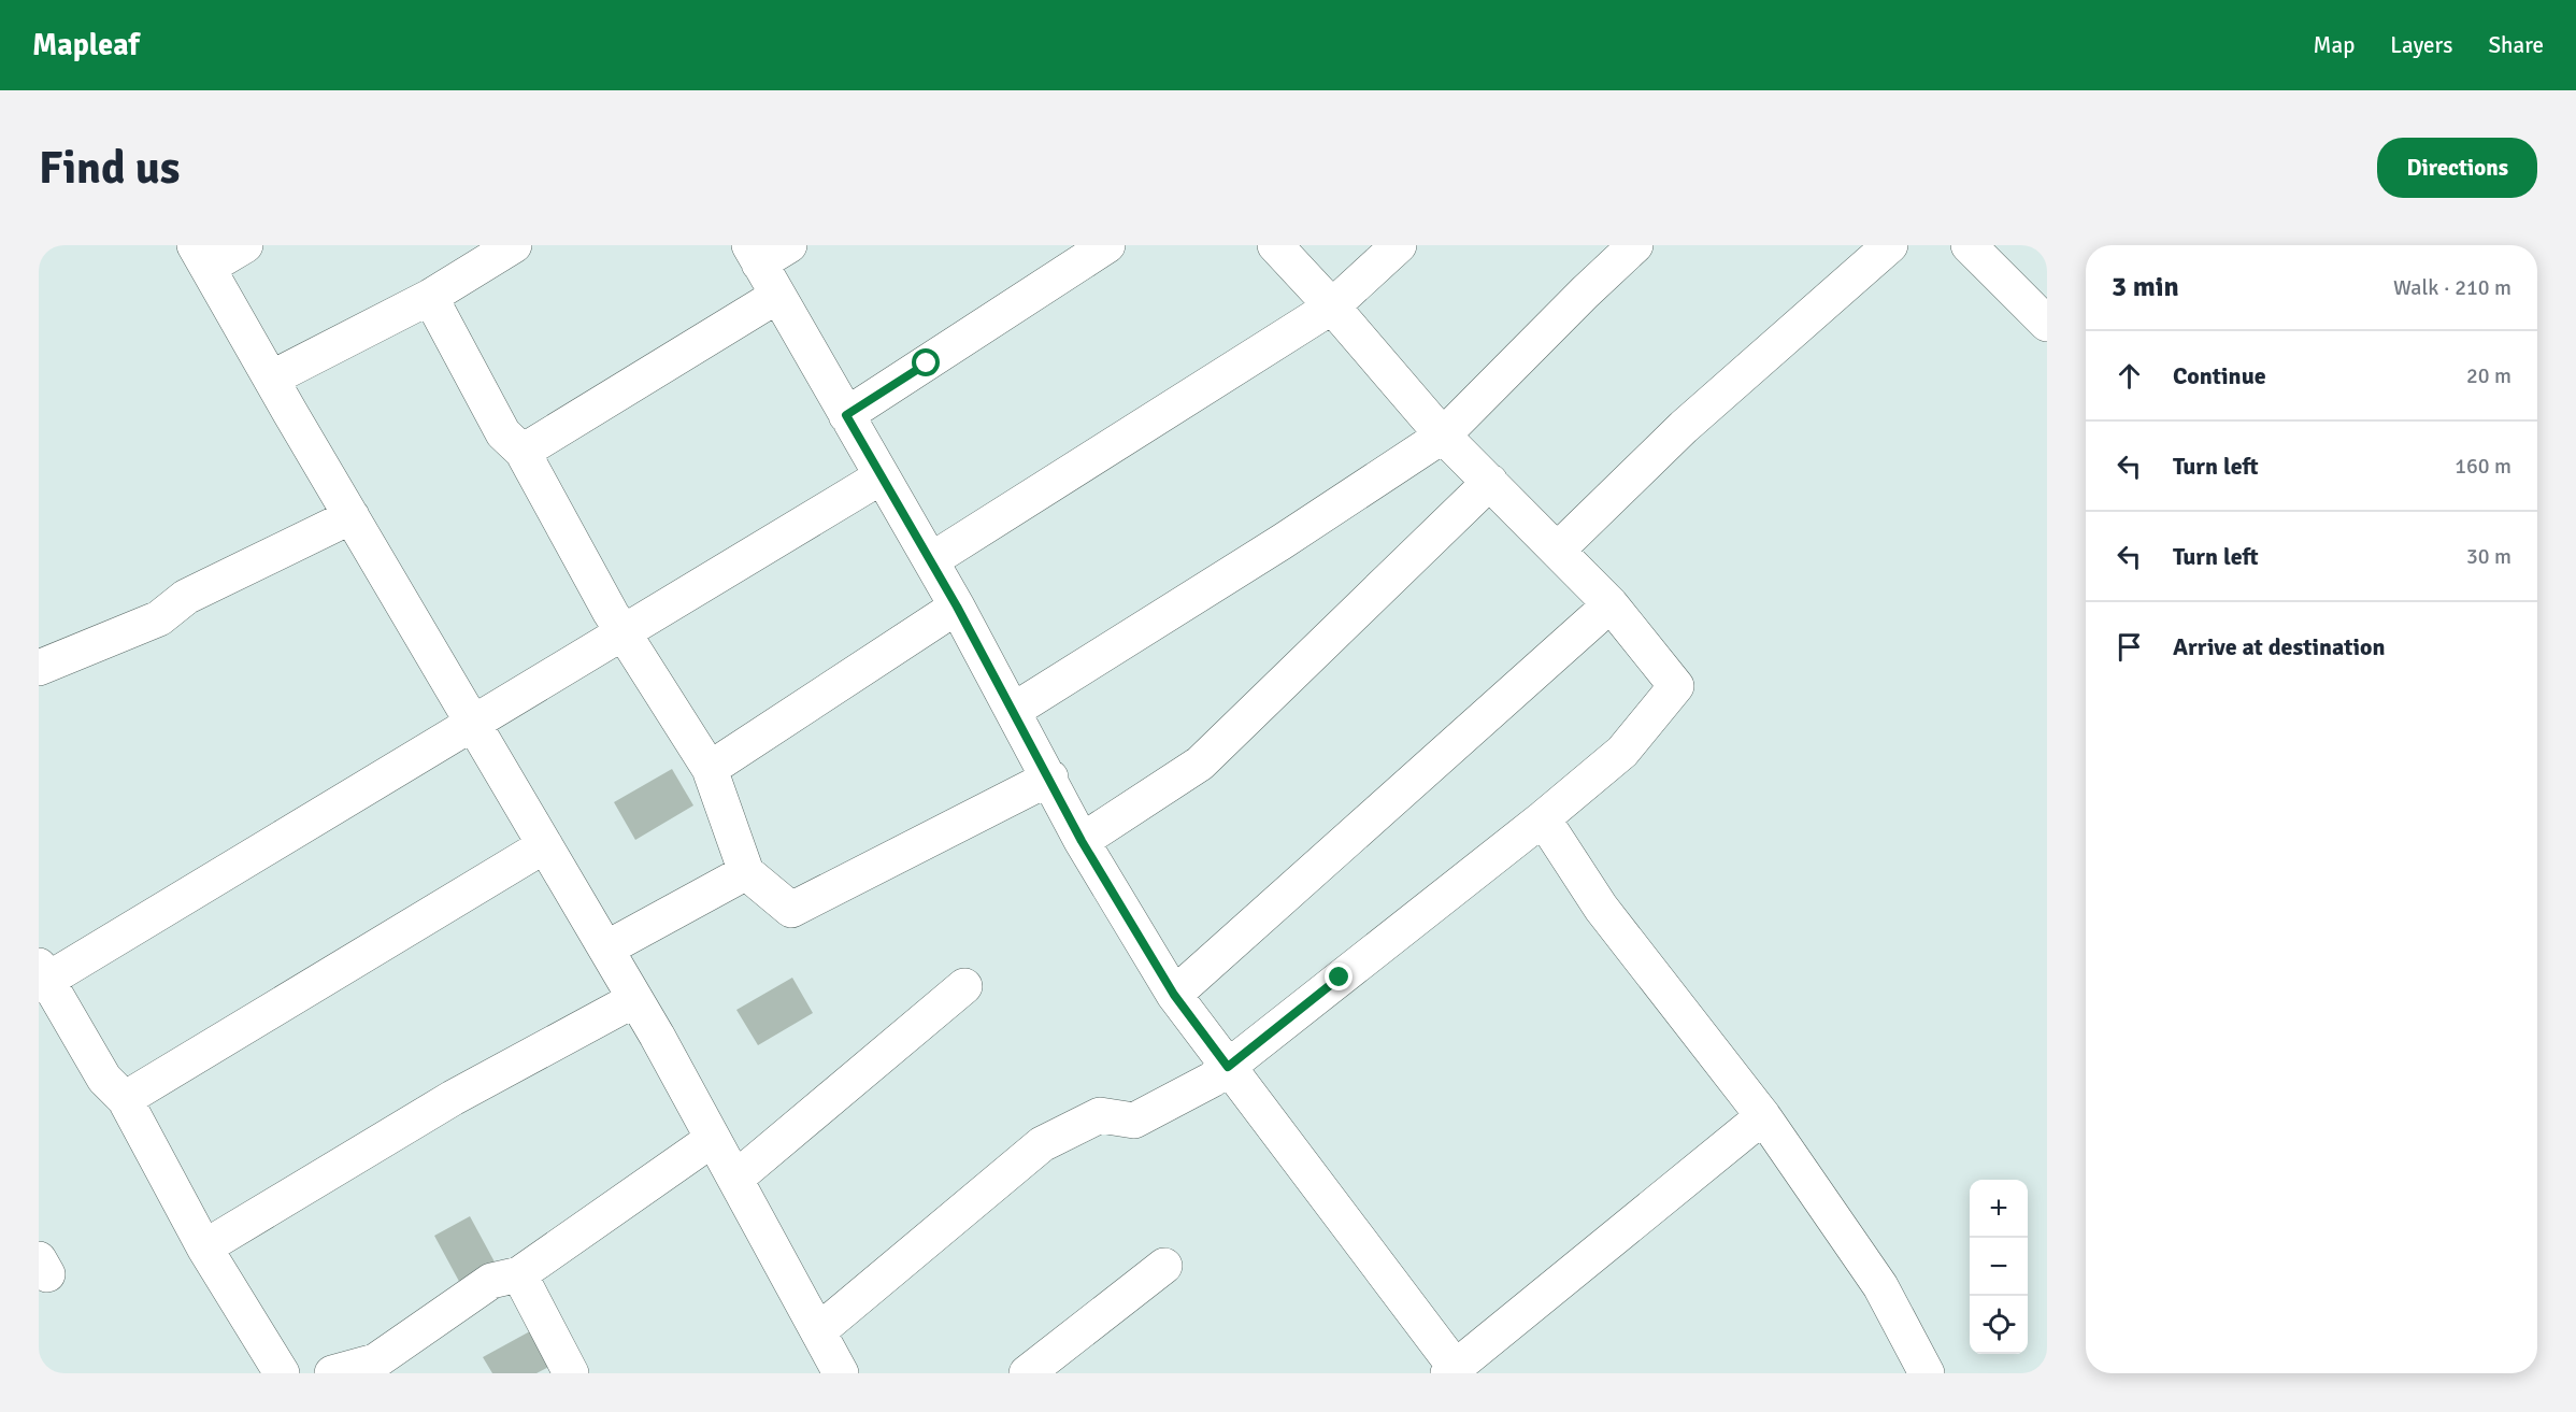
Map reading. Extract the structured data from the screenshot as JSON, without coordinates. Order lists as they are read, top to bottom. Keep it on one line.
{"page":{"header":"Mapleaf","nav":["Map","Layers","Share"],"buttons":"Directions","title":"Find us","heading":["3 min","Walk · 210 m"],"list":[["Continue","20 m"],["Turn left","160 m"],["Turn left","30 m"],"Arrive at destination"],"map_buttons":["+","−"]}}
